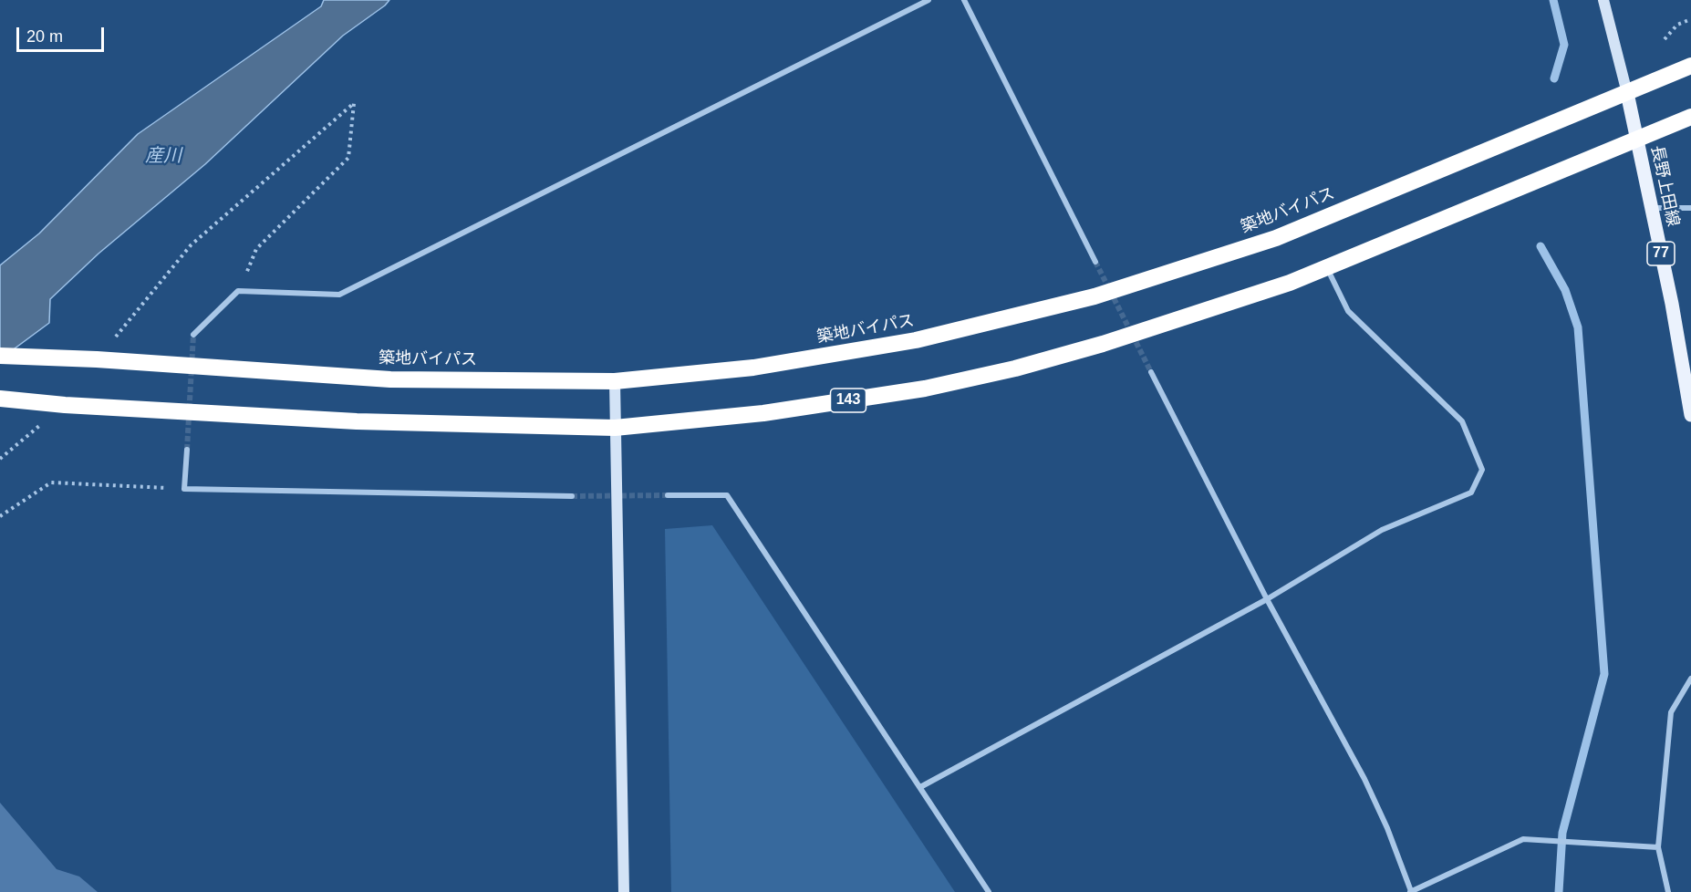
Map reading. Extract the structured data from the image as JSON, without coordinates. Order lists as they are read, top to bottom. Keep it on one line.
{"streets":{"highway":["築地バイパス","143"],"main road":["長野上田線","77"]},"crossings":[["長野上田線","築地バイパス"],["長野上田線","143"]],"water":["産川"],"scale_bar":"20 m"}
